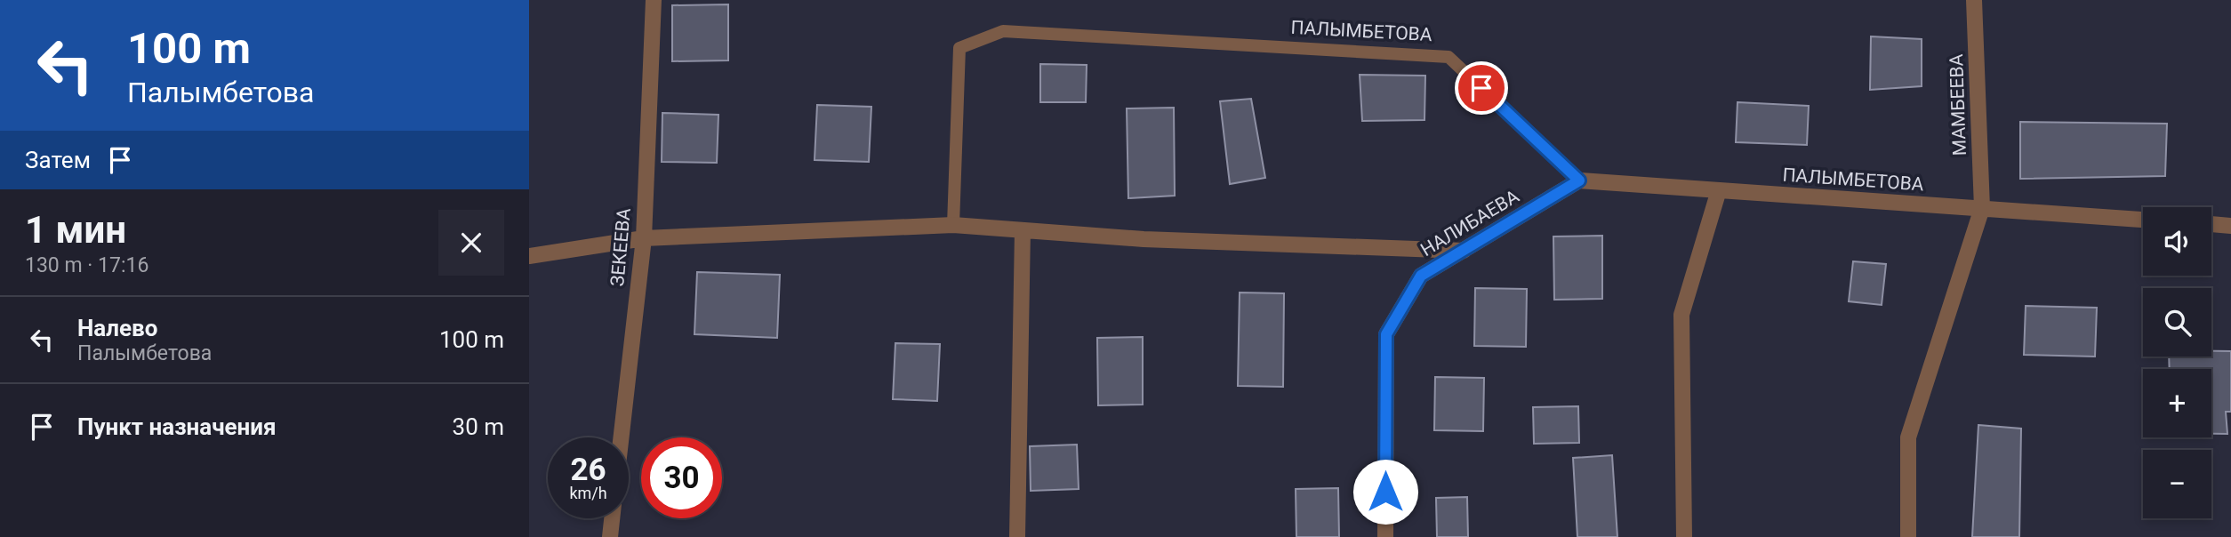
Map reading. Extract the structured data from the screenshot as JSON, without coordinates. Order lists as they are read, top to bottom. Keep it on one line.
{"streets":{"street":["ПАЛЫМБЕТОВА","МАМБЕЕВА","НАЛИБАЕВА","ЗЕКЕЕВА"]},"crossings":[["ПАЛЫМБЕТОВА","МАМБЕЕВА"],["ПАЛЫМБЕТОВА","НАЛИБАЕВА"]],"page":{"turn":["100 m","Палымбетова"],"then":"Затем","heading":["1 мин","130 m · 17:16"],"map_buttons":["+","−"],"list":[{"name":"Налево","note":"Палымбетова","value":"100 m"},{"name":"Пункт назначения","value":"30 m"}],"speed":"26 km/h","limit":"30"}}
